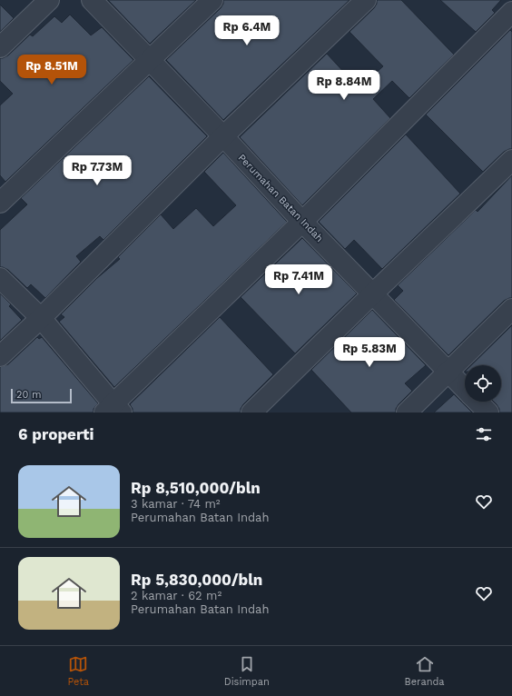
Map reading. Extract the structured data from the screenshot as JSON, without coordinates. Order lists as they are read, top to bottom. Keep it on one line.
{"streets":{"street":["Perumahan Batan Indah"]},"scale_bar":"20 m","page":{"price":["Rp 6.4M","Rp 8.51M","Rp 8.84M","Rp 7.73M","Rp 7.41M","Rp 5.83M"],"scale":"20 m","heading":"6 properti","list":[{"name":"Rp 8,510,000/bln","note":"3 kamar · 74 m² · Perumahan Batan Indah"},{"name":"Rp 5,830,000/bln","note":"2 kamar · 62 m² · Perumahan Batan Indah"}],"tabs":["Peta","Disimpan","Beranda"]}}
